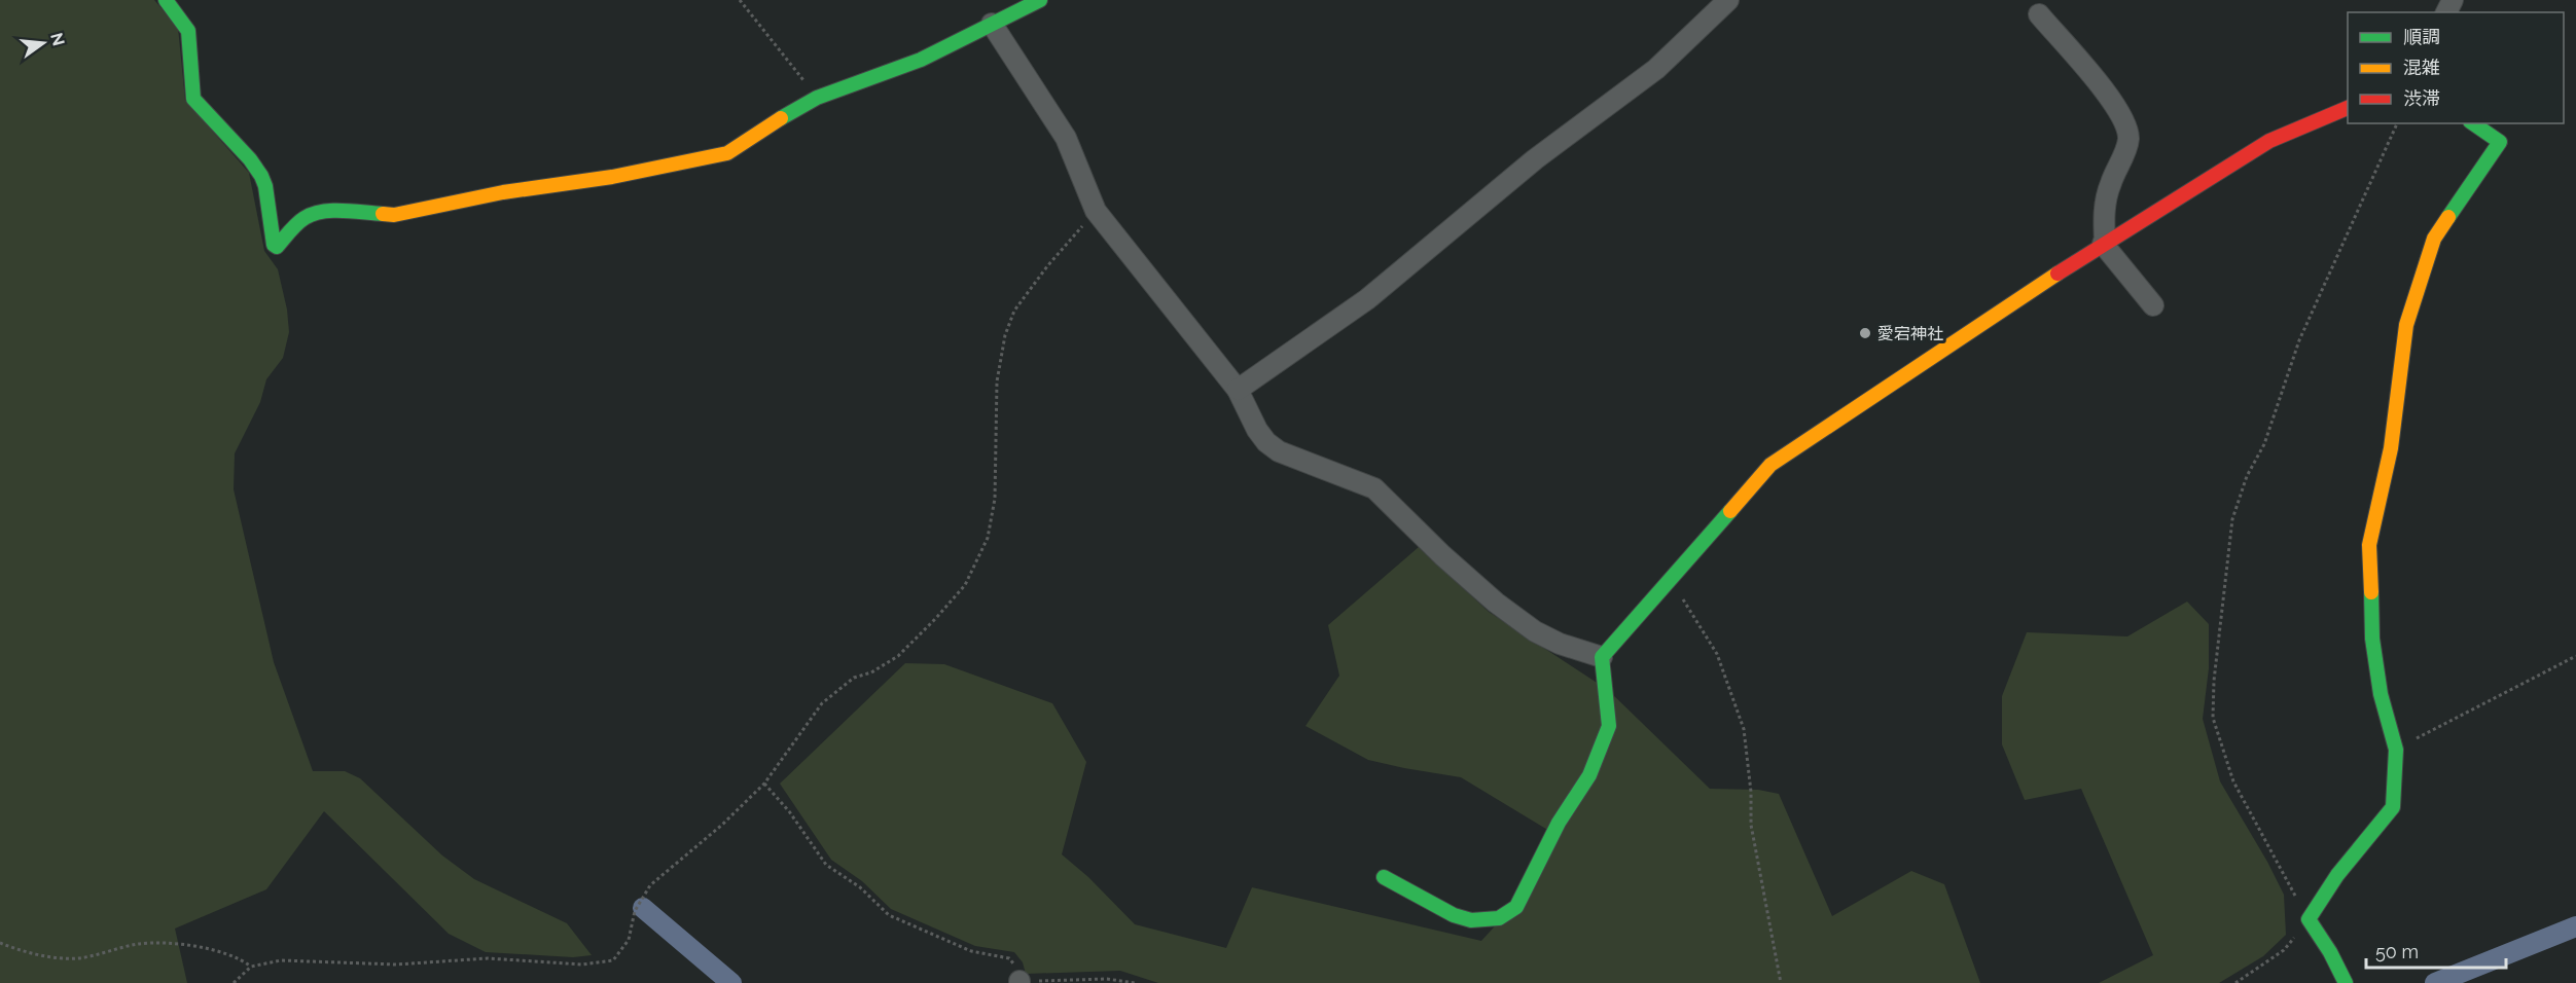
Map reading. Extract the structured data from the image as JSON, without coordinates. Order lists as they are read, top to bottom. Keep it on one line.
{"places":["愛宕神社"],"legend":["順調","混雑","渋滞"],"scale_bar":"50 m","north":"right"}
